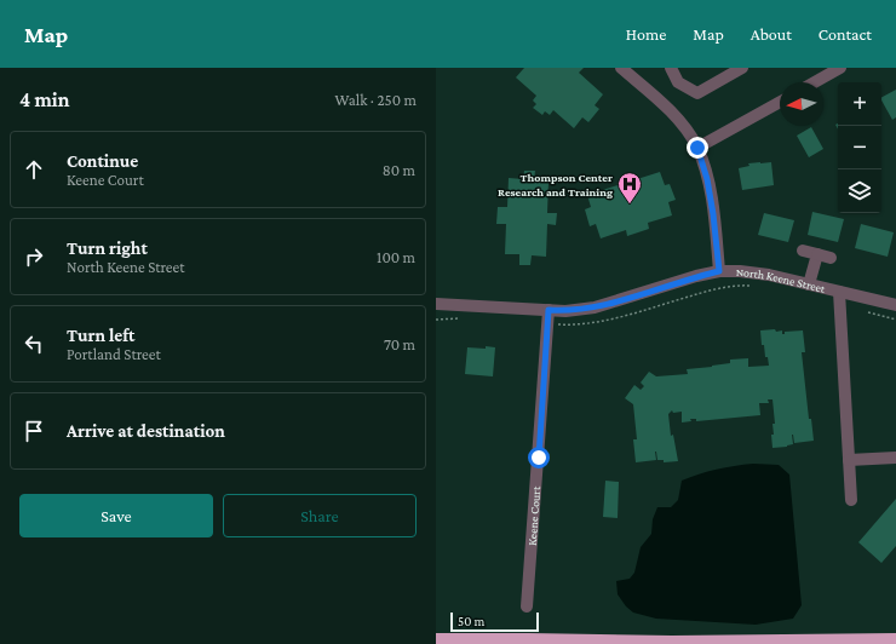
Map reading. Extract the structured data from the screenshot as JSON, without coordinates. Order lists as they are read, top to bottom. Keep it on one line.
{"streets":{"street":["North Keene Street","Keene Court"]},"crossings":[["North Keene Street","Keene Court"]],"places":{"hospital":["Thompson Center Research and Training"]},"scale_bar":"50 m","north":"left","page":{"header":"Map","nav":["Home","Map","About","Contact"],"heading":["4 min","Walk · 250 m"],"map_buttons":["+","−"],"list":[["Continue","Keene Court","80 m"],["Turn right","North Keene Street","100 m"],["Turn left","Portland Street","70 m"],"Arrive at destination"],"buttons":["Save","Share"],"scale":"50 m"}}
